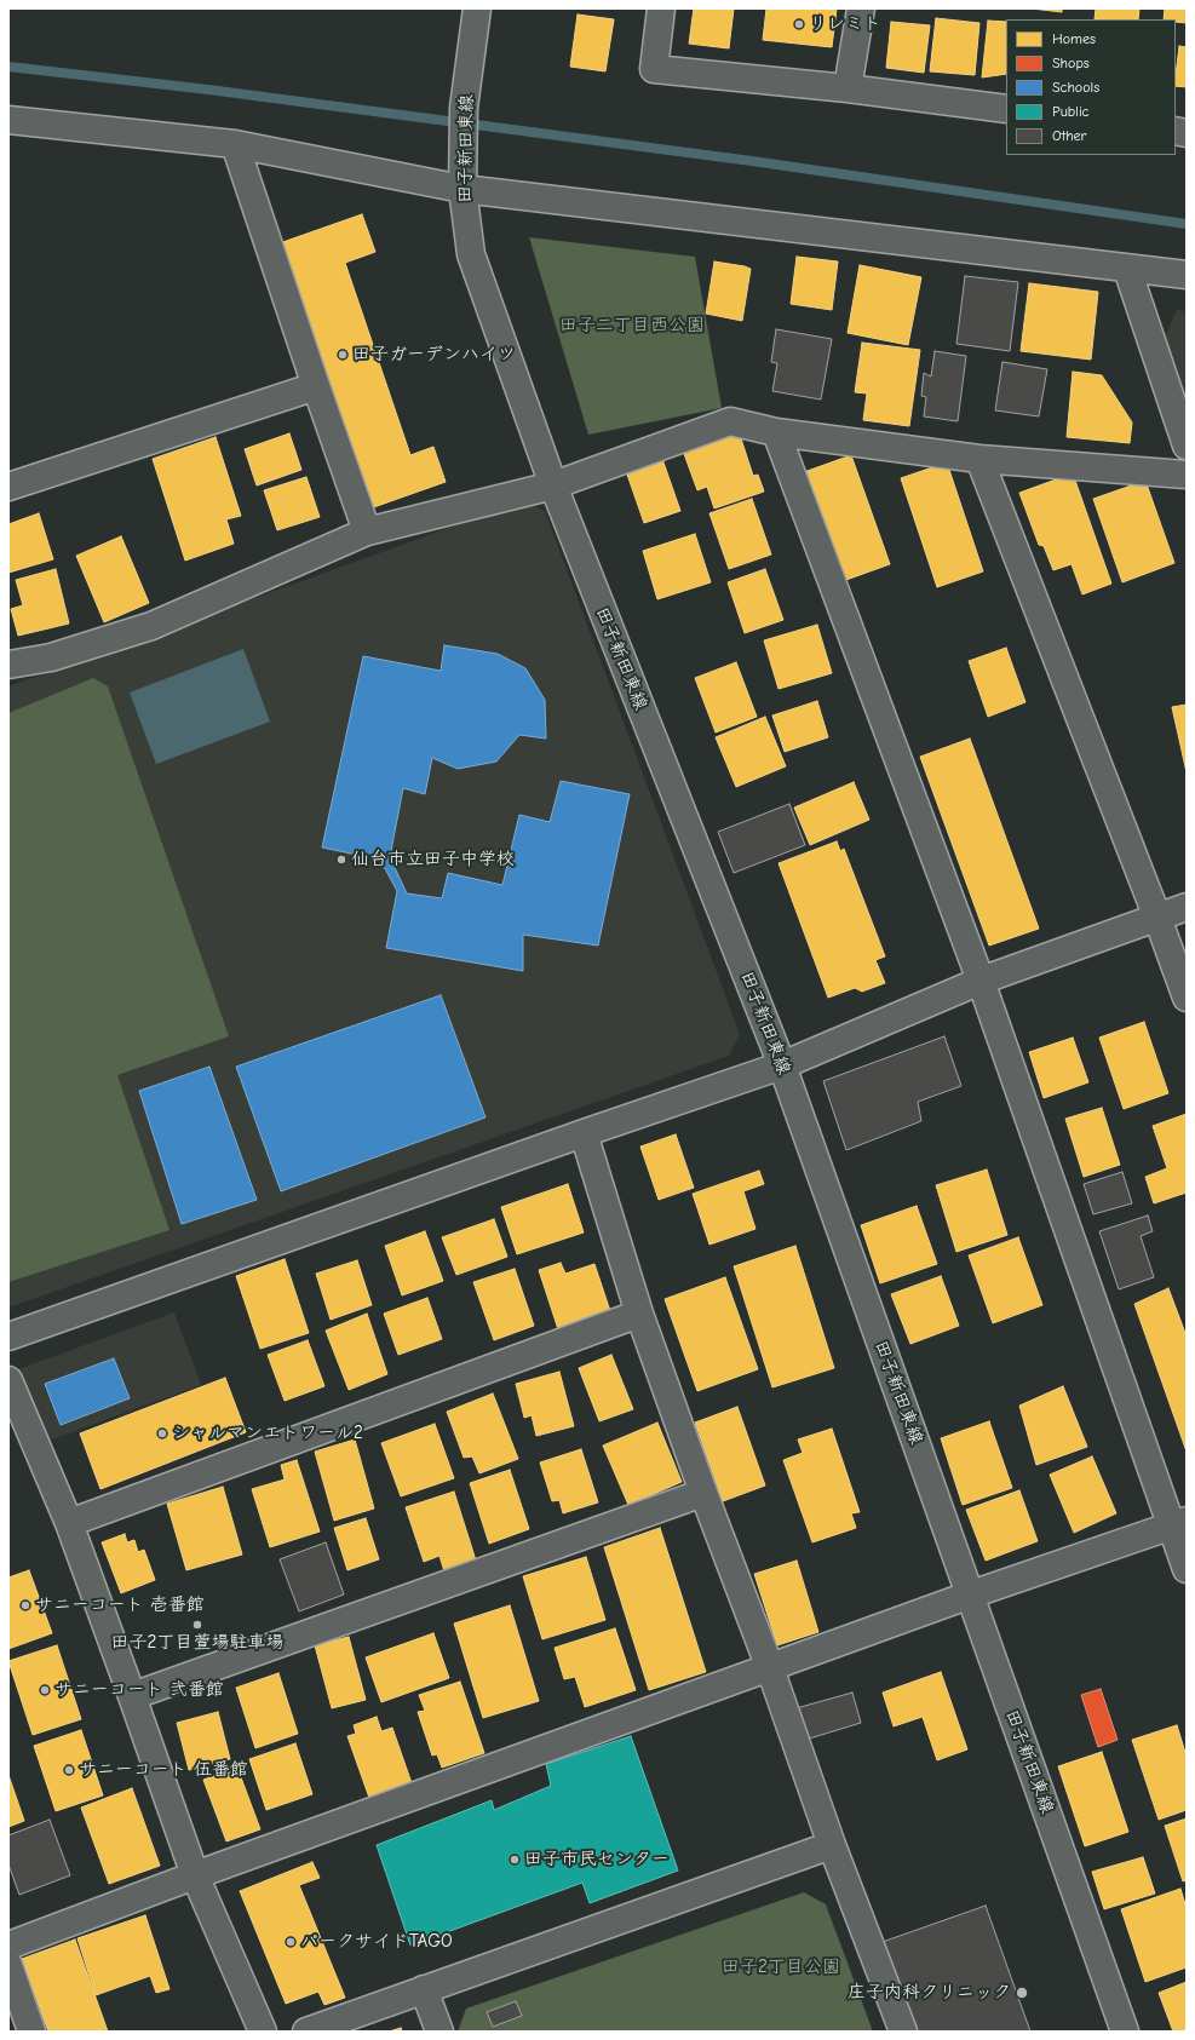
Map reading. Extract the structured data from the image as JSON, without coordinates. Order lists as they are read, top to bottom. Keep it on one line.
{"streets":{"street":["田子新田東線"]},"parks":["田子二丁目西公園","田子2丁目公園"],"places":["リレミト","田子ガーデンハイツ","仙台市立田子中学校","シャルマンエトワール2","サニーコート 壱番館","田子2丁目萱場駐車場","サニーコート 弐番館","サニーコート 伍番館","田子市民センター","パークサイドTAGO","庄子内科クリニック"],"legend":["Homes","Shops","Schools","Public","Other"]}
